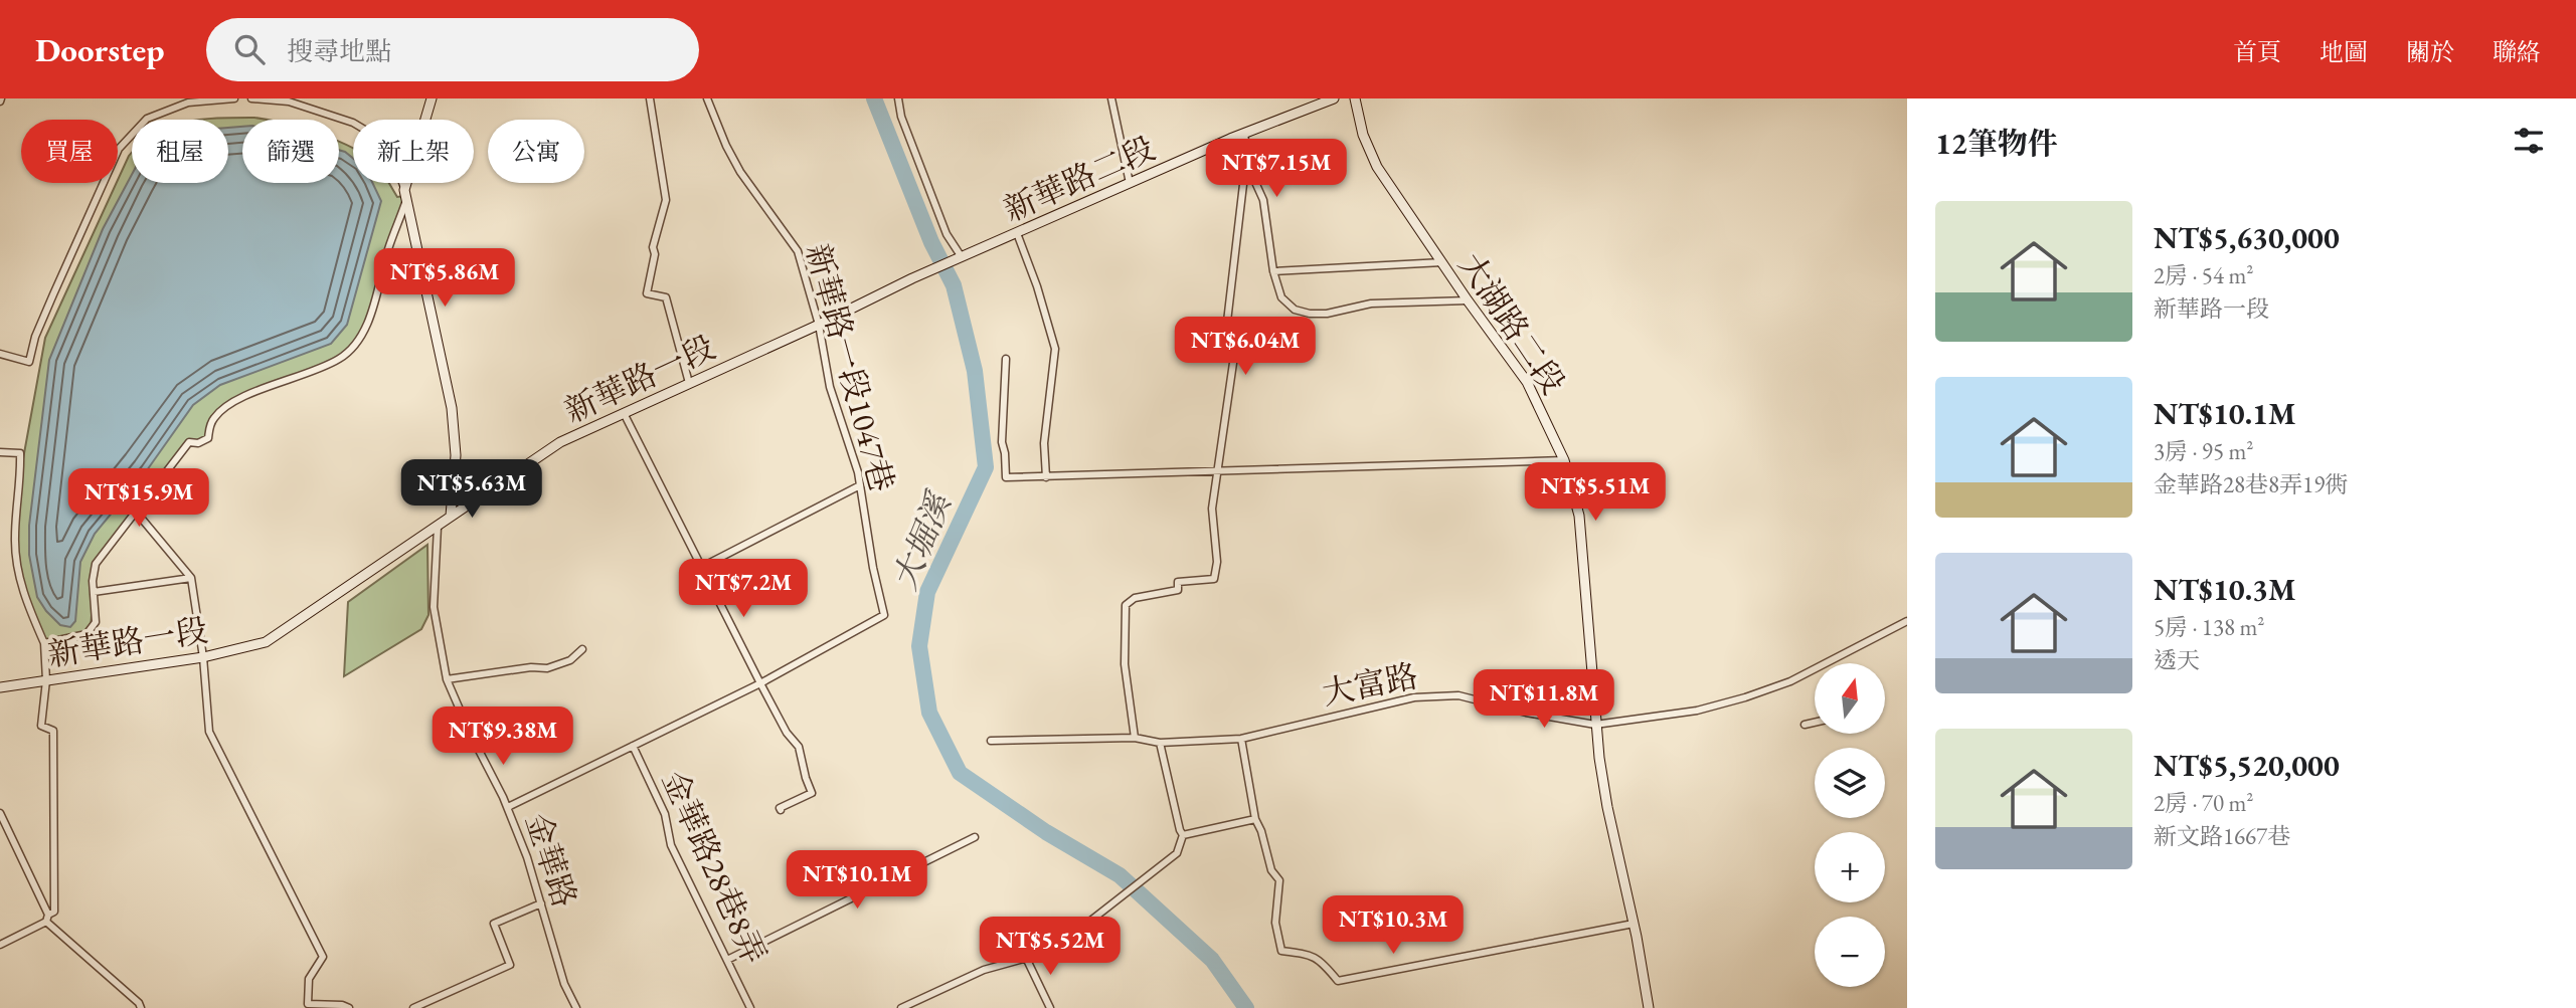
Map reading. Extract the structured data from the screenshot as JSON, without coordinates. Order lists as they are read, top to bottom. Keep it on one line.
{"streets":{"street":["新華路二段","大湖路二段","新華路一段1047巷","新華路一段","大富路","金華路","金華路28巷8弄"]},"crossings":[["新華路二段","新華路一段"],["大湖路二段","大富路"],["新華路一段1047巷","新華路一段"],["新華路一段","金華路"]],"water":["大堀溪"],"north":"top","page":{"header":"Doorstep","search":"搜尋地點","nav":["首頁","地圖","關於","聯絡"],"heading":"12筆物件","chip":["買屋","租屋","篩選","新上架","公寓"],"price":["NT$7.15M","NT$5.86M","NT$6.04M","NT$5.63M","NT$5.51M","NT$15.9M","NT$7.2M","NT$11.8M","NT$9.38M","NT$10.1M","NT$10.3M","NT$5.52M"],"list":[{"name":"NT$5,630,000","note":"2房 · 54 m² · 新華路一段"},{"name":"NT$10.1M","note":"3房 · 95 m² · 金華路28巷8弄19衖"},{"name":"NT$10.3M","note":"5房 · 138 m² · 透天"},{"name":"NT$5,520,000","note":"2房 · 70 m² · 新文路1667巷"}],"map_buttons":["+","−"]}}
